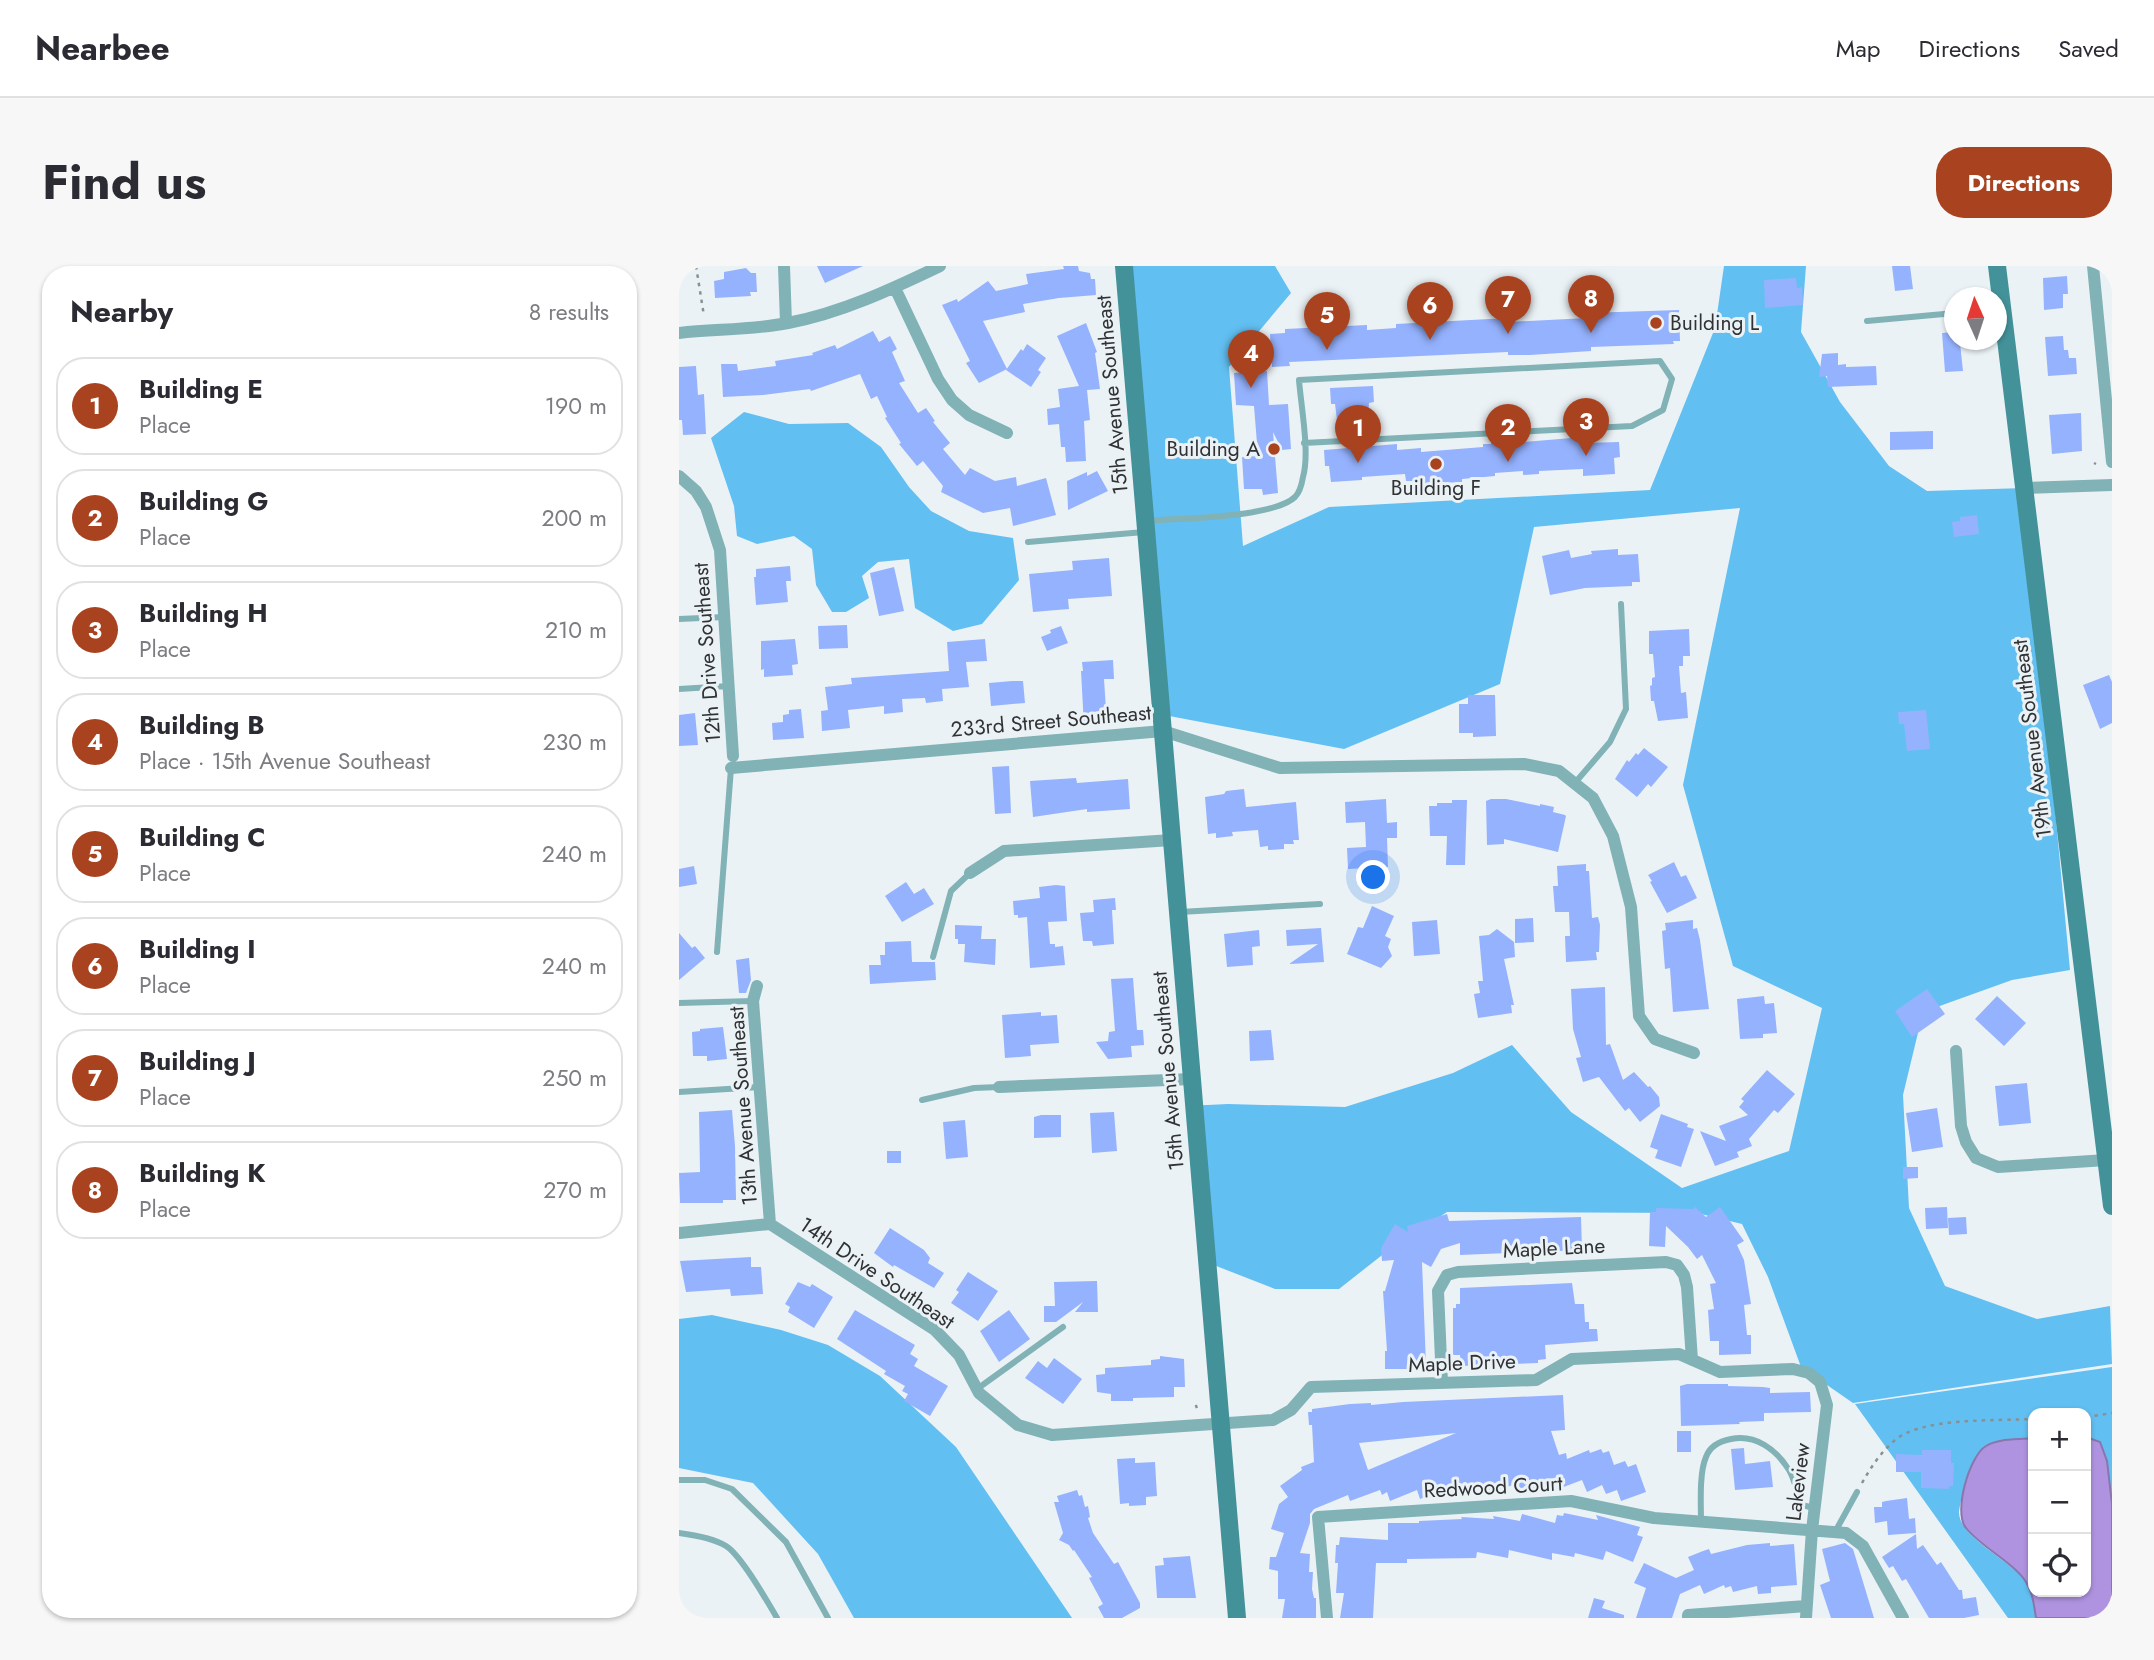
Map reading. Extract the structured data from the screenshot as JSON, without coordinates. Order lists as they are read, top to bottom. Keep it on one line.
{"streets":{"street":["15th Avenue Southeast","12th Drive Southeast","233rd Street Southeast","19th Avenue Southeast","13th Avenue Southeast","Maple Lane","14th Drive Southeast","Maple Drive","Lakeview","Redwood Court"]},"crossings":[["15th Avenue Southeast","233rd Street Southeast"],["15th Avenue Southeast","Maple Drive"],["12th Drive Southeast","233rd Street Southeast"],["13th Avenue Southeast","14th Drive Southeast"],["Maple Lane","Maple Drive"],["14th Drive Southeast","Maple Drive"],["Maple Drive","Lakeview"],["Lakeview","Redwood Court"]],"places":["Building L","Building A","Building F"],"north":"top","page":{"header":"Nearbee","nav":["Map","Directions","Saved"],"title":"Find us","buttons":"Directions","heading":["Nearby","8 results"],"pins":["8","7","6","5","4","3","2","1"],"list":[{"mark":"1","name":"Building E","note":"Place","value":"190 m"},{"mark":"2","name":"Building G","note":"Place","value":"200 m"},{"mark":"3","name":"Building H","note":"Place","value":"210 m"},{"mark":"4","name":"Building B","note":"Place · 15th Avenue Southeast","value":"230 m"},{"mark":"5","name":"Building C","note":"Place","value":"240 m"},{"mark":"6","name":"Building I","note":"Place","value":"240 m"},{"mark":"7","name":"Building J","note":"Place","value":"250 m"},{"mark":"8","name":"Building K","note":"Place","value":"270 m"}],"map_buttons":["+","−"]}}
